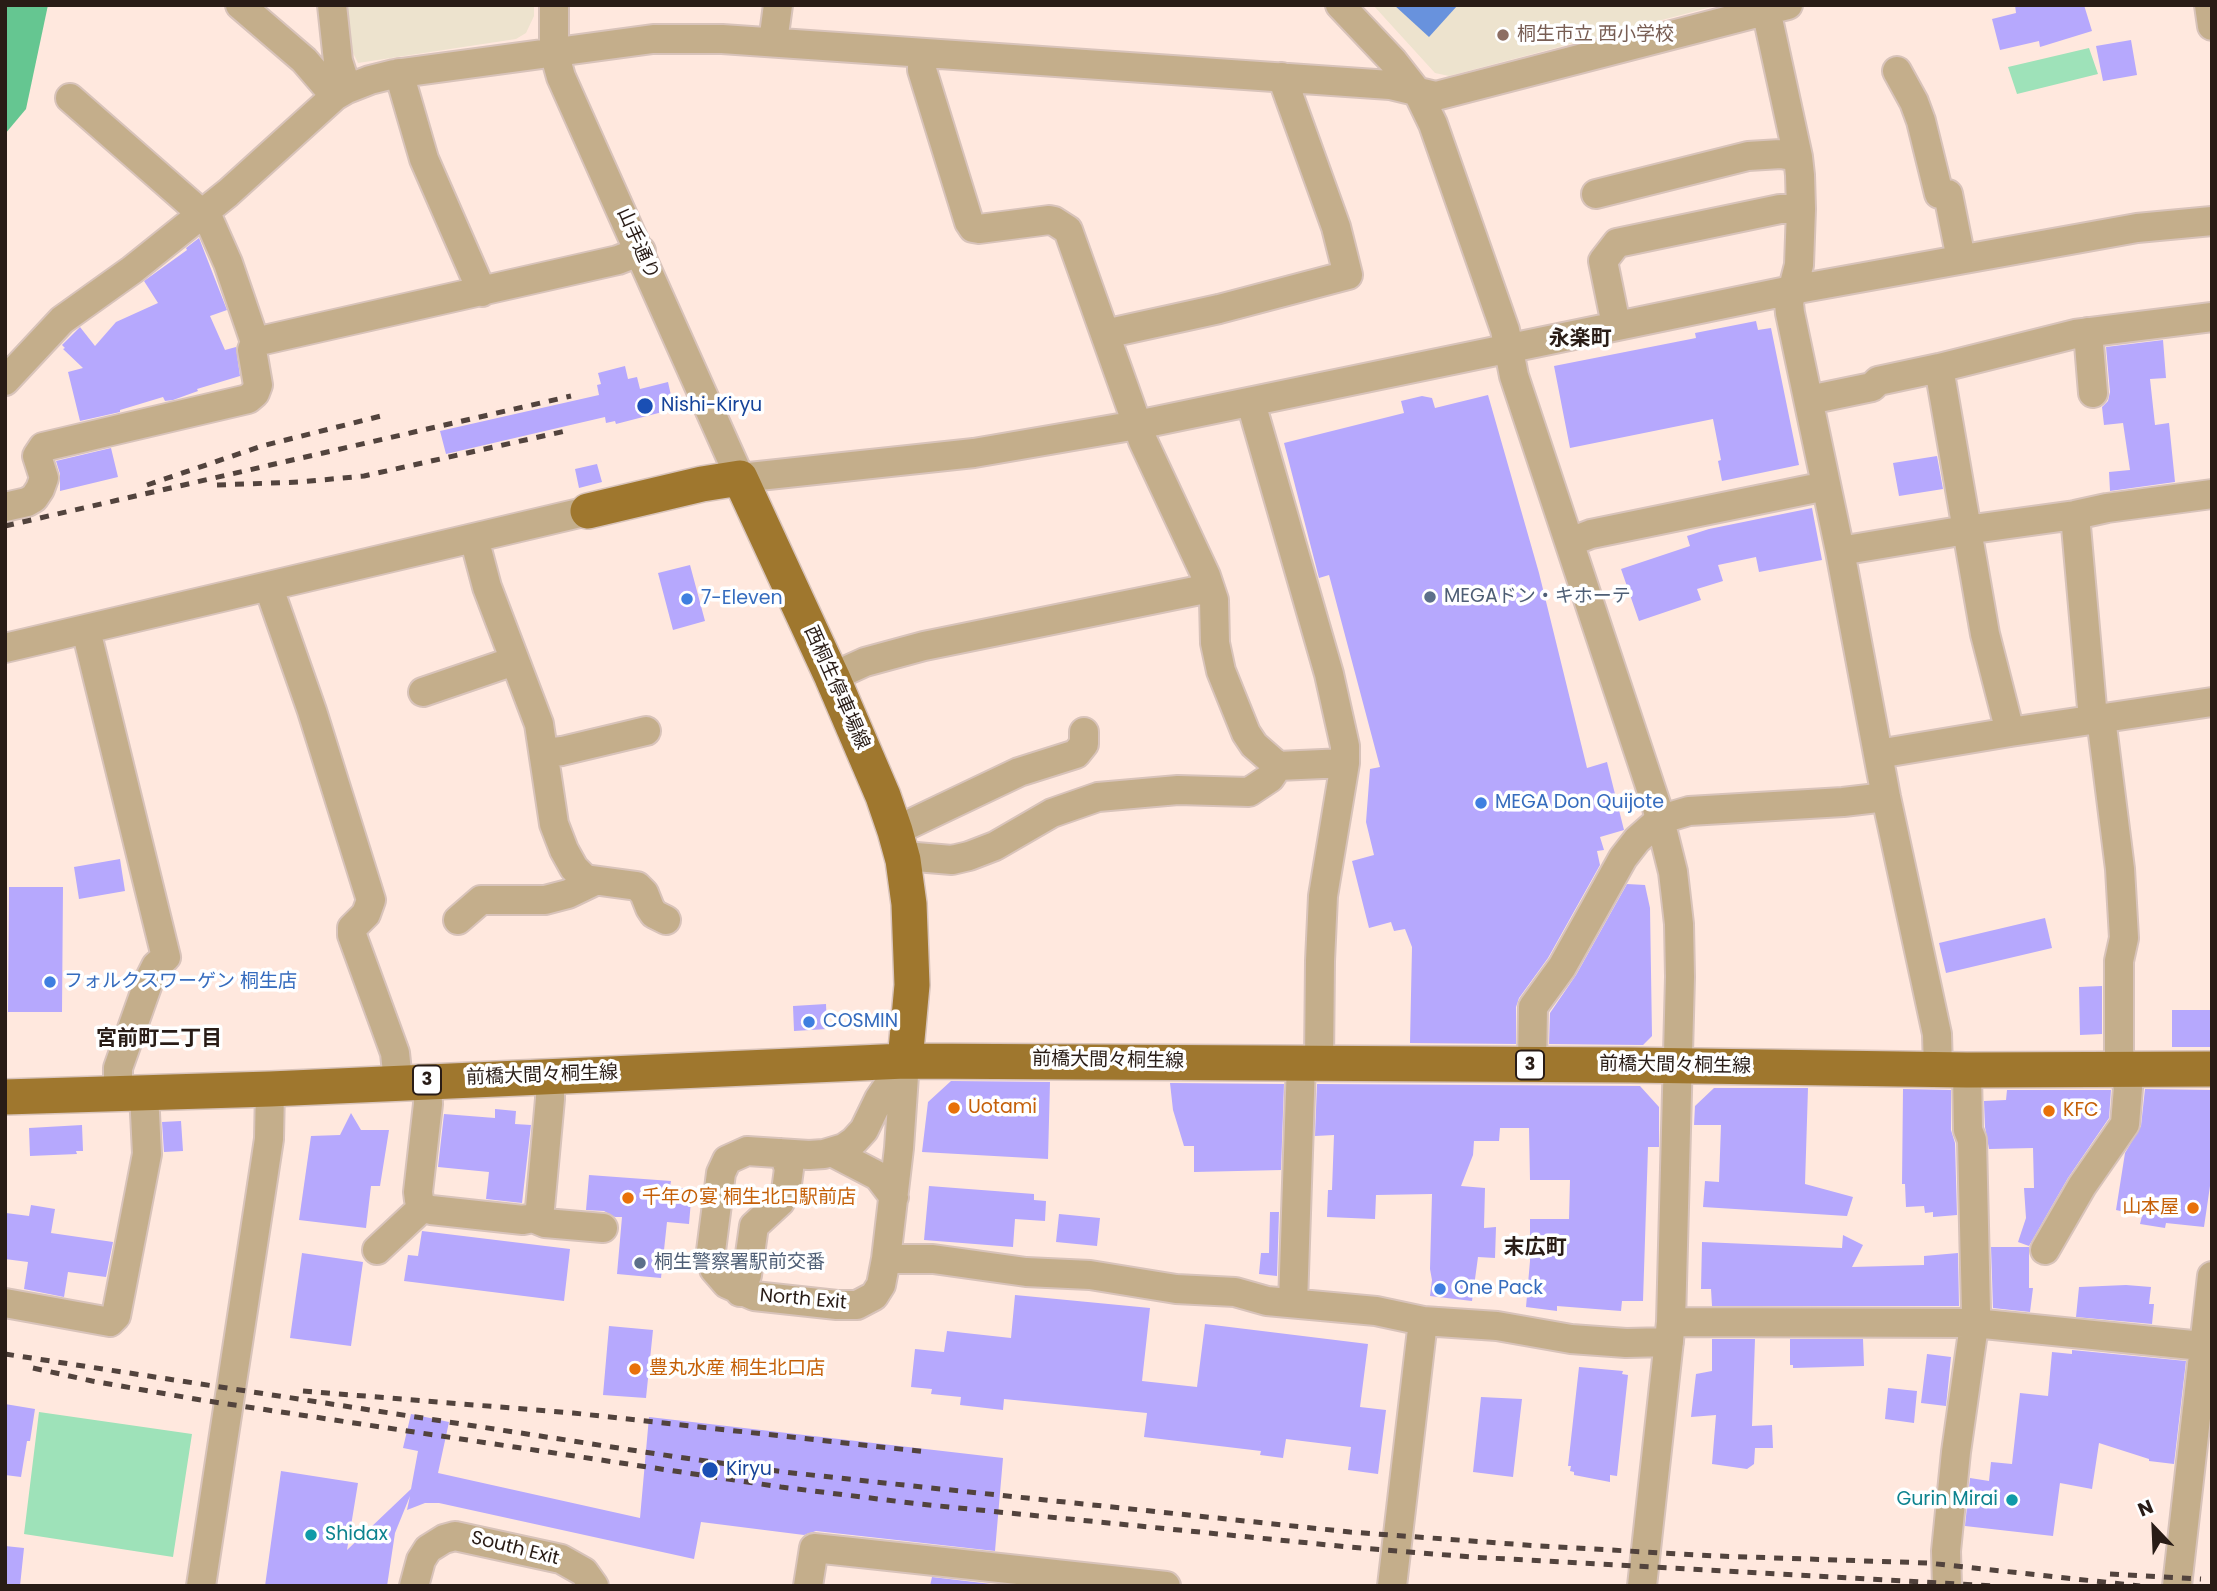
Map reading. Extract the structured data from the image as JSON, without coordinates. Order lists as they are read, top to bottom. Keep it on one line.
{"streets":{"main road":["西桐生停車場線","前橋大間々桐生線","3"],"street":["山手通り","North Exit","South Exit"]},"crossings":[["山手通り","西桐生停車場線"],["西桐生停車場線","前橋大間々桐生線"],["西桐生停車場線","North Exit"],["前橋大間々桐生線","North Exit"]],"districts":["永楽町","宮前町二丁目","末広町"],"places":["桐生市立 西小学校","Nishi-Kiryu","MEGAドン・キホーテ","7-Eleven","MEGA Don Quijote","フォルクスワーゲン 桐生店","COSMIN","Uotami","KFC","千年の宴 桐生北口駅前店","山本屋","桐生警察署駅前交番","One Pack","豊丸水産 桐生北口店","Kiryu","Gurin Mirai","Shidax"],"north":"top left"}
